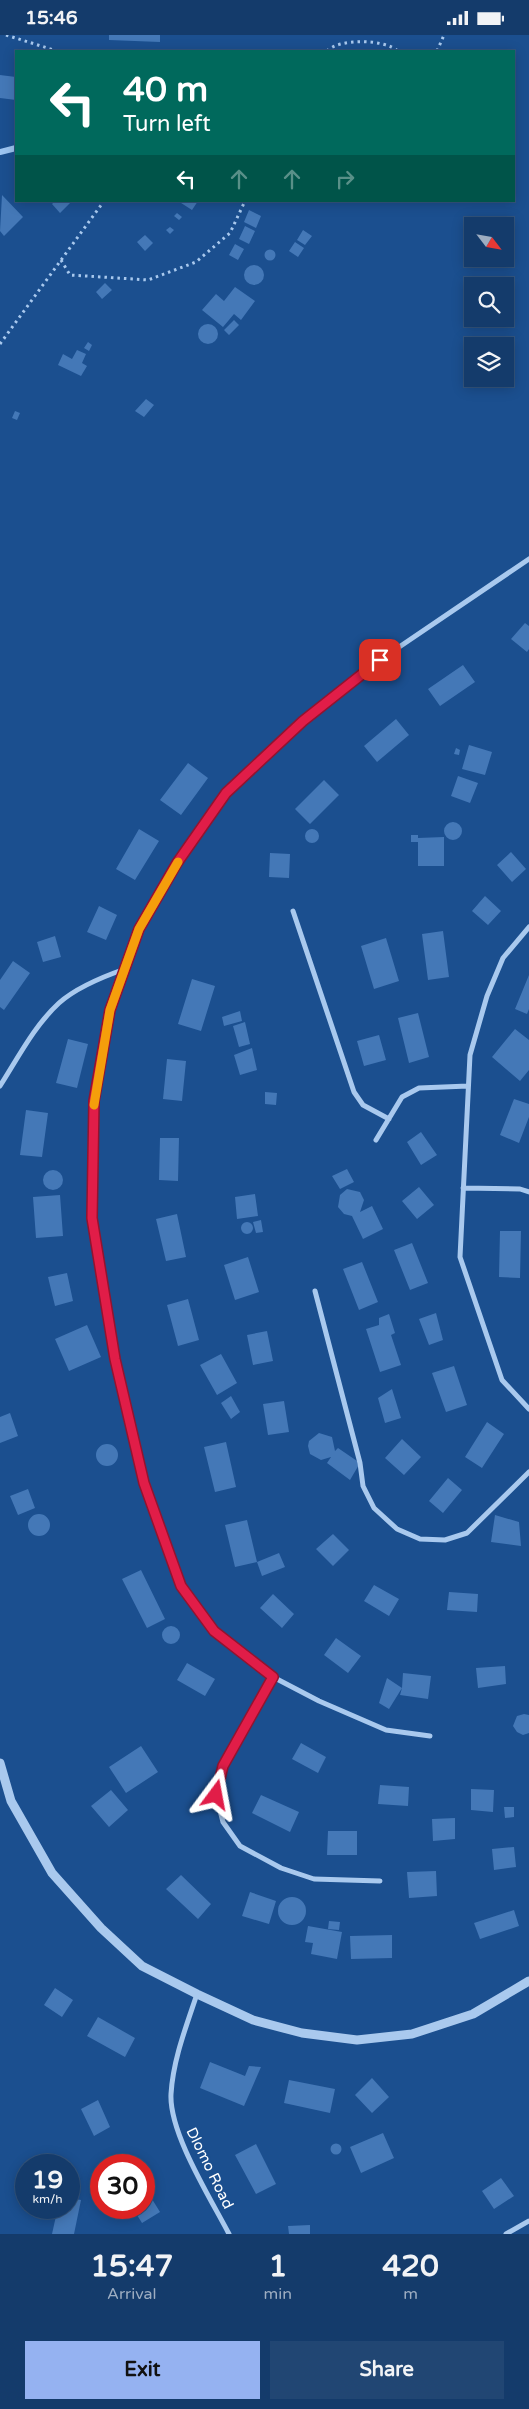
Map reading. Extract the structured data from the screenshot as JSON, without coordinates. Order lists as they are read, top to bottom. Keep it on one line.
{"streets":{"street":["Dlomo Road"]},"north":"bottom right","page":{"status":"15:46","turn":["40 m","Turn left"],"speed":"19 km/h","limit":"30","eta":["15:47","Arrival","1","min","420","m"],"buttons":["Exit","Share"]}}
